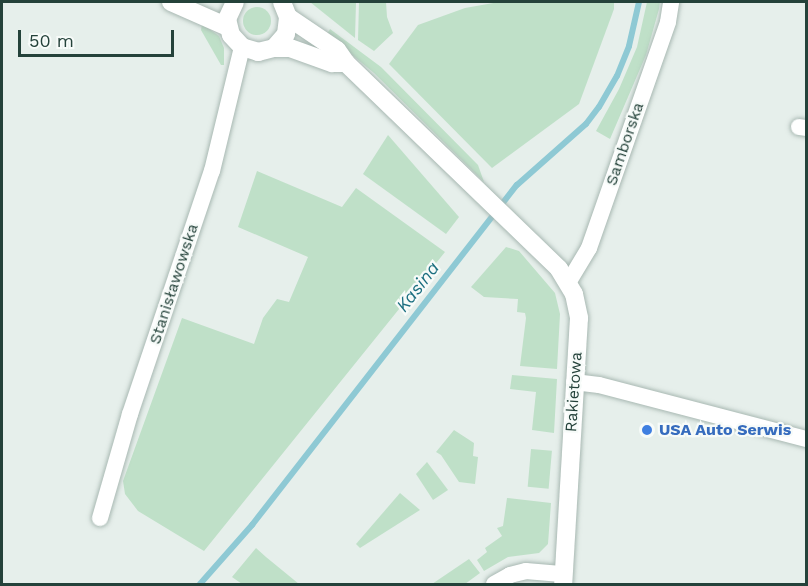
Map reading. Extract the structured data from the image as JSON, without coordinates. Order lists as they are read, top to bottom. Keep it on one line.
{"streets":{"street":["Samborska","Stanisławowska","Rakietowa"]},"crossings":[["Samborska","Rakietowa"]],"water":["Kasina"],"places":["USA Auto Serwis"],"scale_bar":"50 m"}
